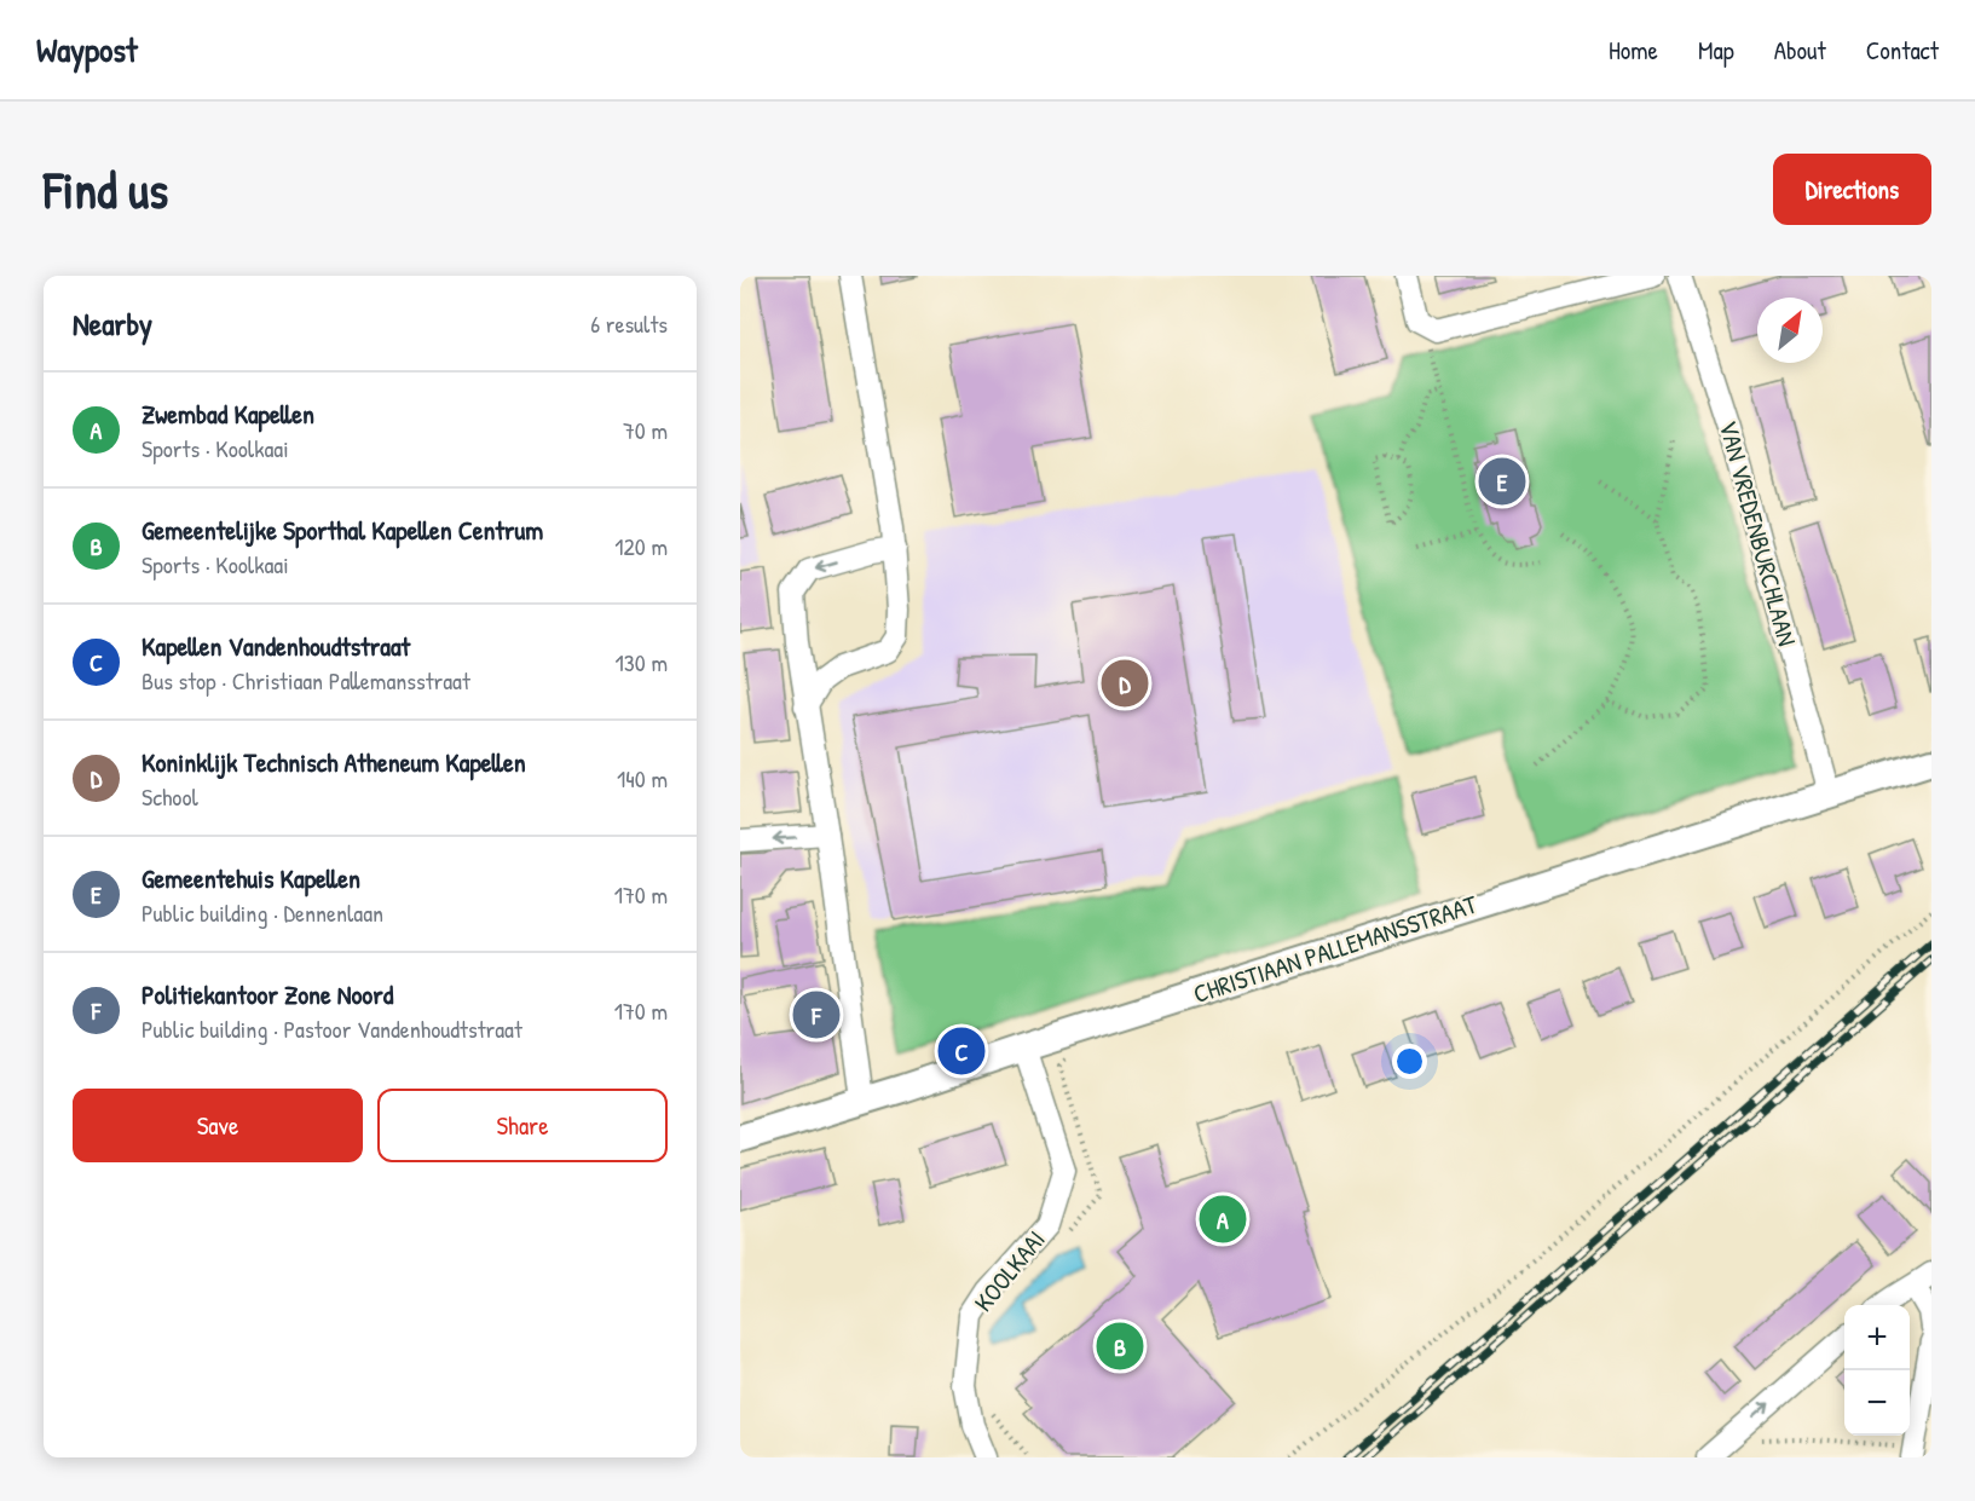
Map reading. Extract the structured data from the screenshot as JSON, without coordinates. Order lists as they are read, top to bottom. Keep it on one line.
{"streets":{"street":["VAN VREDENBURCHLAAN","CHRISTIAAN PALLEMANSSTRAAT","KOOLKAAI"]},"crossings":[["VAN VREDENBURCHLAAN","CHRISTIAAN PALLEMANSSTRAAT"],["CHRISTIAAN PALLEMANSSTRAAT","KOOLKAAI"]],"north":"top right","page":{"header":"Waypost","nav":["Home","Map","About","Contact"],"buttons":["Directions",["Save","Share"]],"title":"Find us","heading":["Nearby","6 results"],"list":[{"mark":"A","name":"Zwembad Kapellen","note":"Sports · Koolkaai","value":"70 m"},{"mark":"B","name":"Gemeentelijke Sporthal Kapellen Centrum","note":"Sports · Koolkaai","value":"120 m"},{"mark":"C","name":"Kapellen Vandenhoudtstraat","note":"Bus stop · Christiaan Pallemansstraat","value":"130 m"},{"mark":"D","name":"Koninklijk Technisch Atheneum Kapellen","note":"School","value":"140 m"},{"mark":"E","name":"Gemeentehuis Kapellen","note":"Public building · Dennenlaan","value":"170 m"},{"mark":"F","name":"Politiekantoor Zone Noord","note":"Public building · Pastoor Vandenhoudtstraat","value":"170 m"}],"pins":["E","D","F","C","A","B"],"map_buttons":["+","−"]}}
